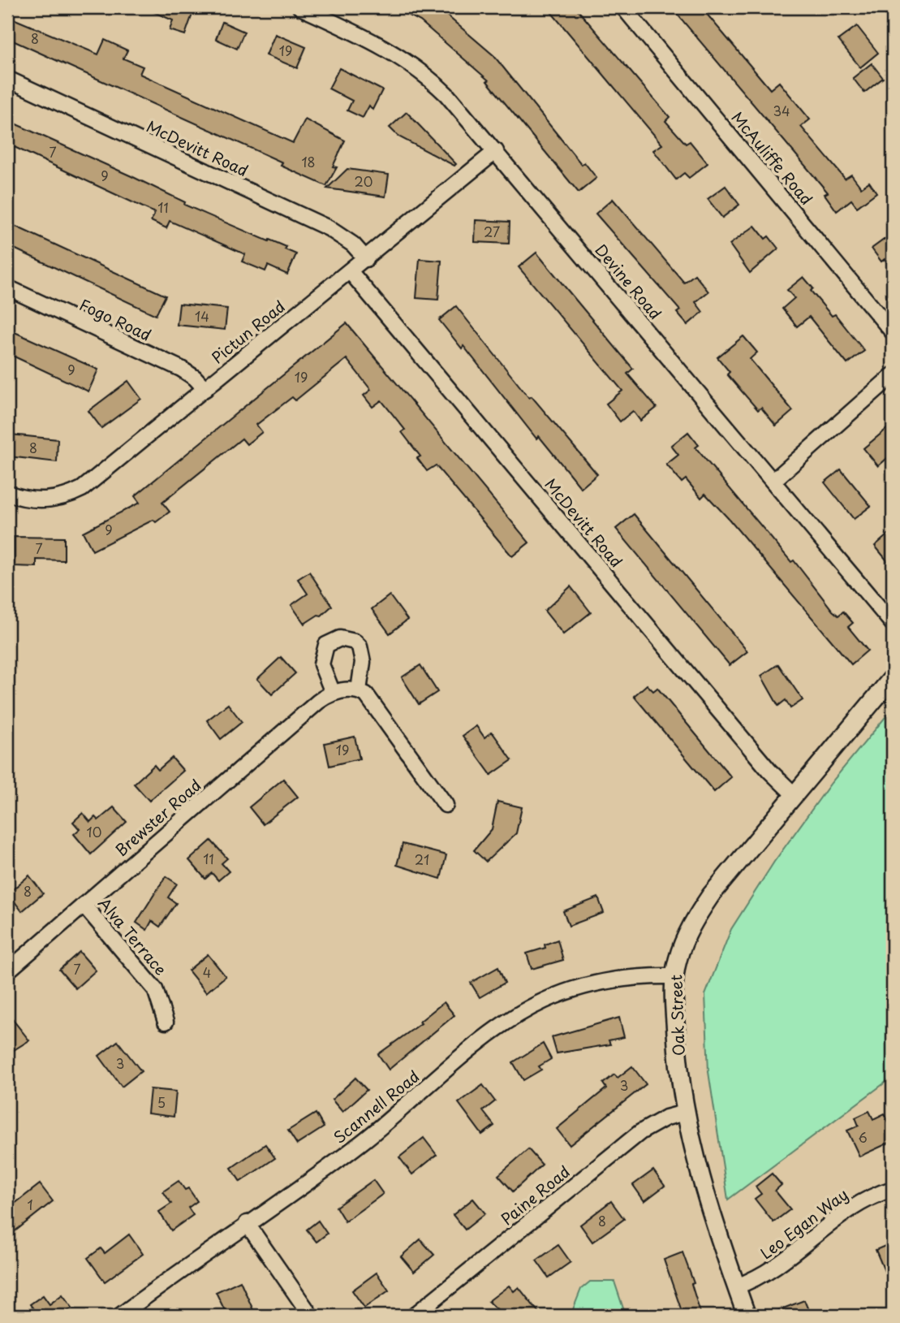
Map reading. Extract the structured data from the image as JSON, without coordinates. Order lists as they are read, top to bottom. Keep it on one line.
{"streets":{"street":["McDevitt Road","McAuliffe Road","Devine Road","Fogo Road","Pictun Road","Brewster Road","Alva Terrace","Oak Street","Scannell Road","Paine Road","Leo Egan Way"]},"crossings":[["McDevitt Road","Pictun Road"],["McDevitt Road","Oak Street"],["Devine Road","Pictun Road"],["Fogo Road","Pictun Road"],["Brewster Road","Alva Terrace"],["Oak Street","Scannell Road"],["Oak Street","Paine Road"],["Oak Street","Leo Egan Way"]],"house_numbers":["8","19","34","7","18","9","20","11","27","14","9","19","8","9","7","19","10","11","21","8","7","4","3","3","5","6","1","8"]}
